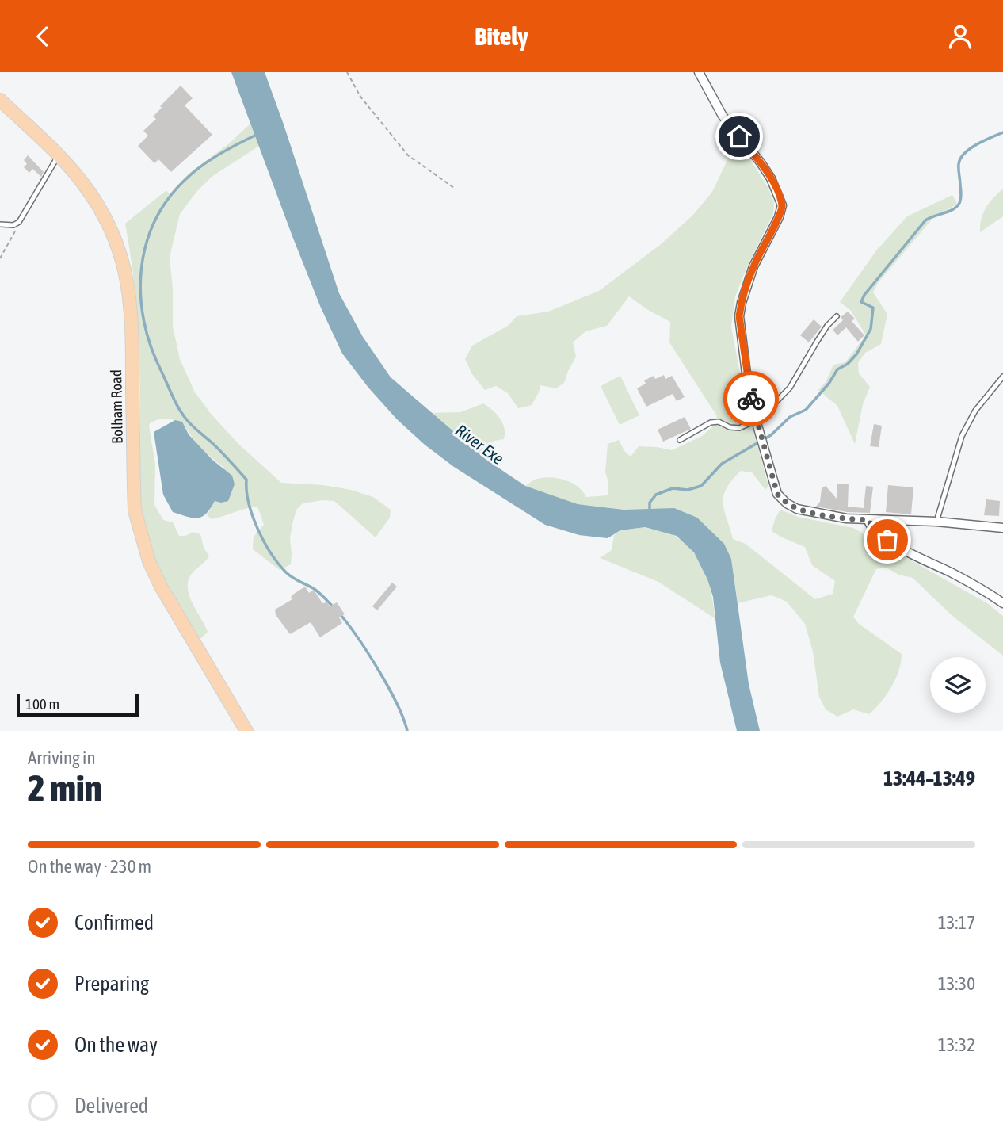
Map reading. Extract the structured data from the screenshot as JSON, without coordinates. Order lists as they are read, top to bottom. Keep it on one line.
{"streets":{"main road":["Bolham Road"]},"water":["River Exe"],"scale_bar":"100 m","page":{"header":"Bitely","scale":"100 m","heading":["2 min","Arriving in","13:44–13:49"],"bar":"On the way · 230 m","list":[["Confirmed","13:17"],["Preparing","13:30"],["On the way","13:32"],"Delivered"]}}
